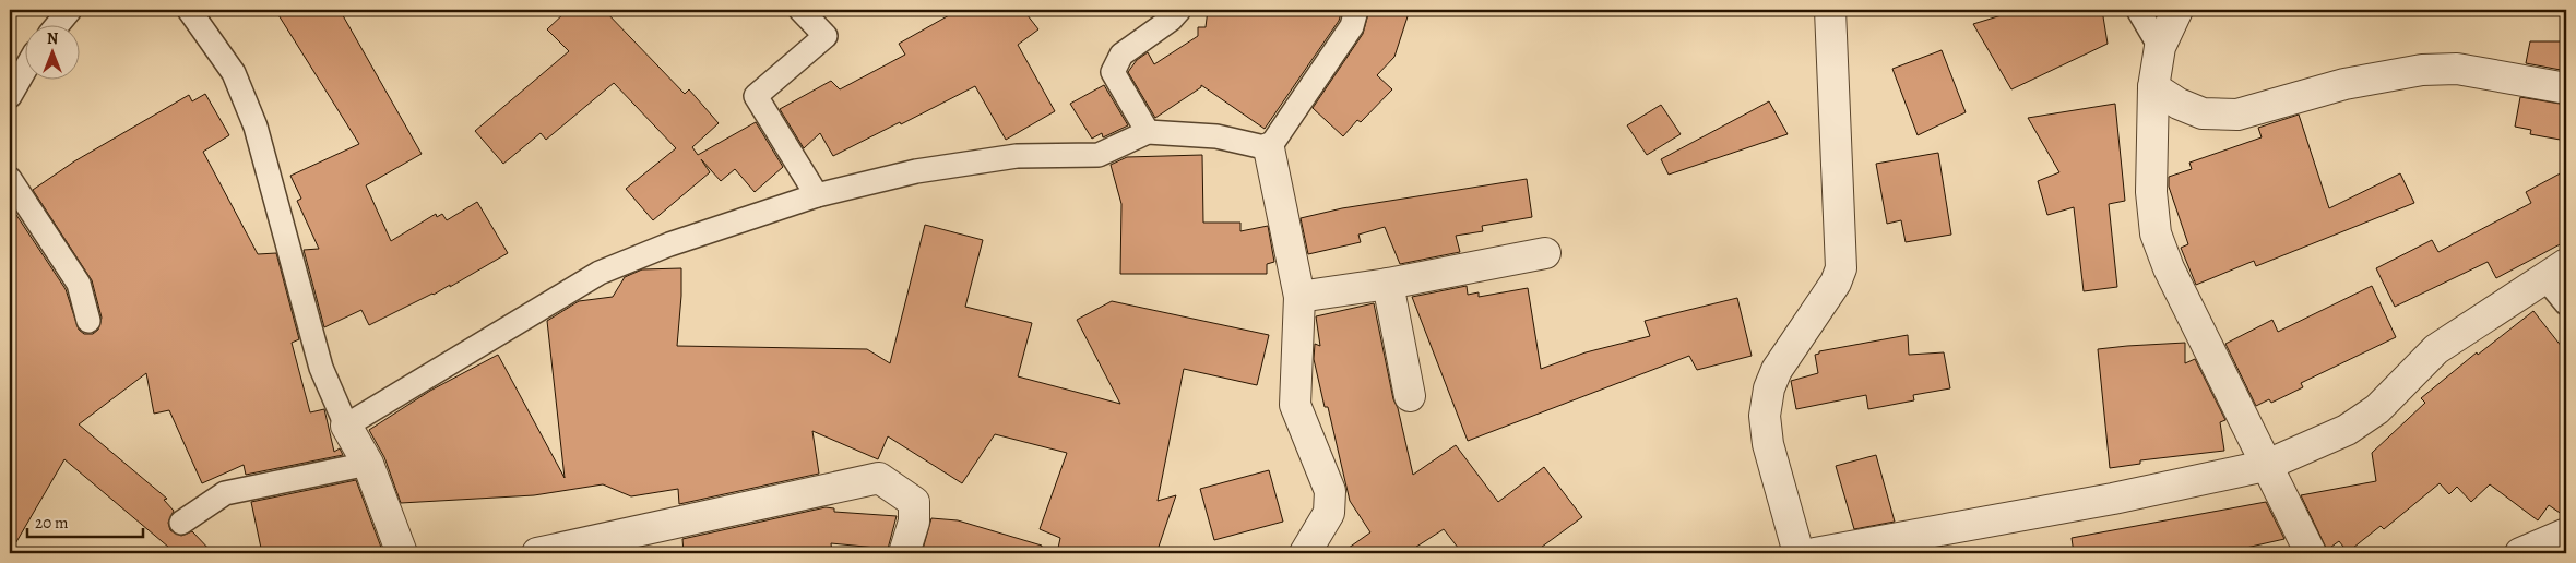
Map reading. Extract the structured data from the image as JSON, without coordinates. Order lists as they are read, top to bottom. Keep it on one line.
{"scale_bar":"20 m","north":"top"}
